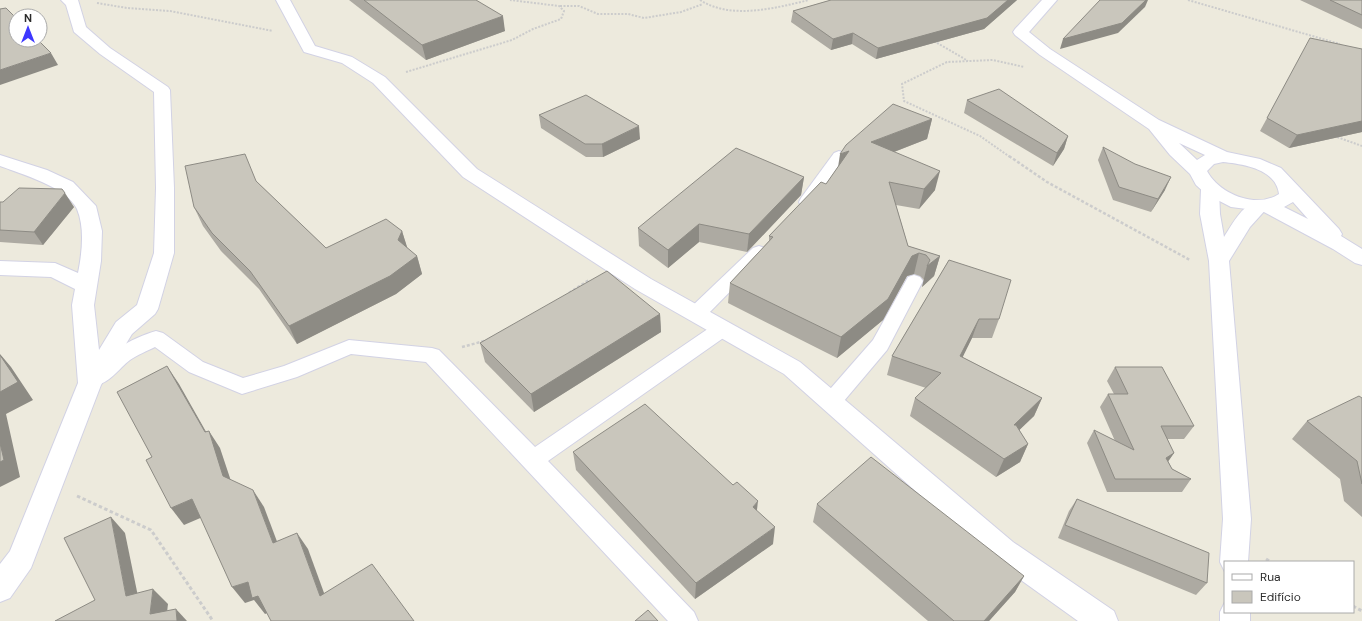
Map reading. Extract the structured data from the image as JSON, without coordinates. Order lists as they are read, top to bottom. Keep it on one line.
{"legend":["Rua","Edifício"],"north":"top"}
